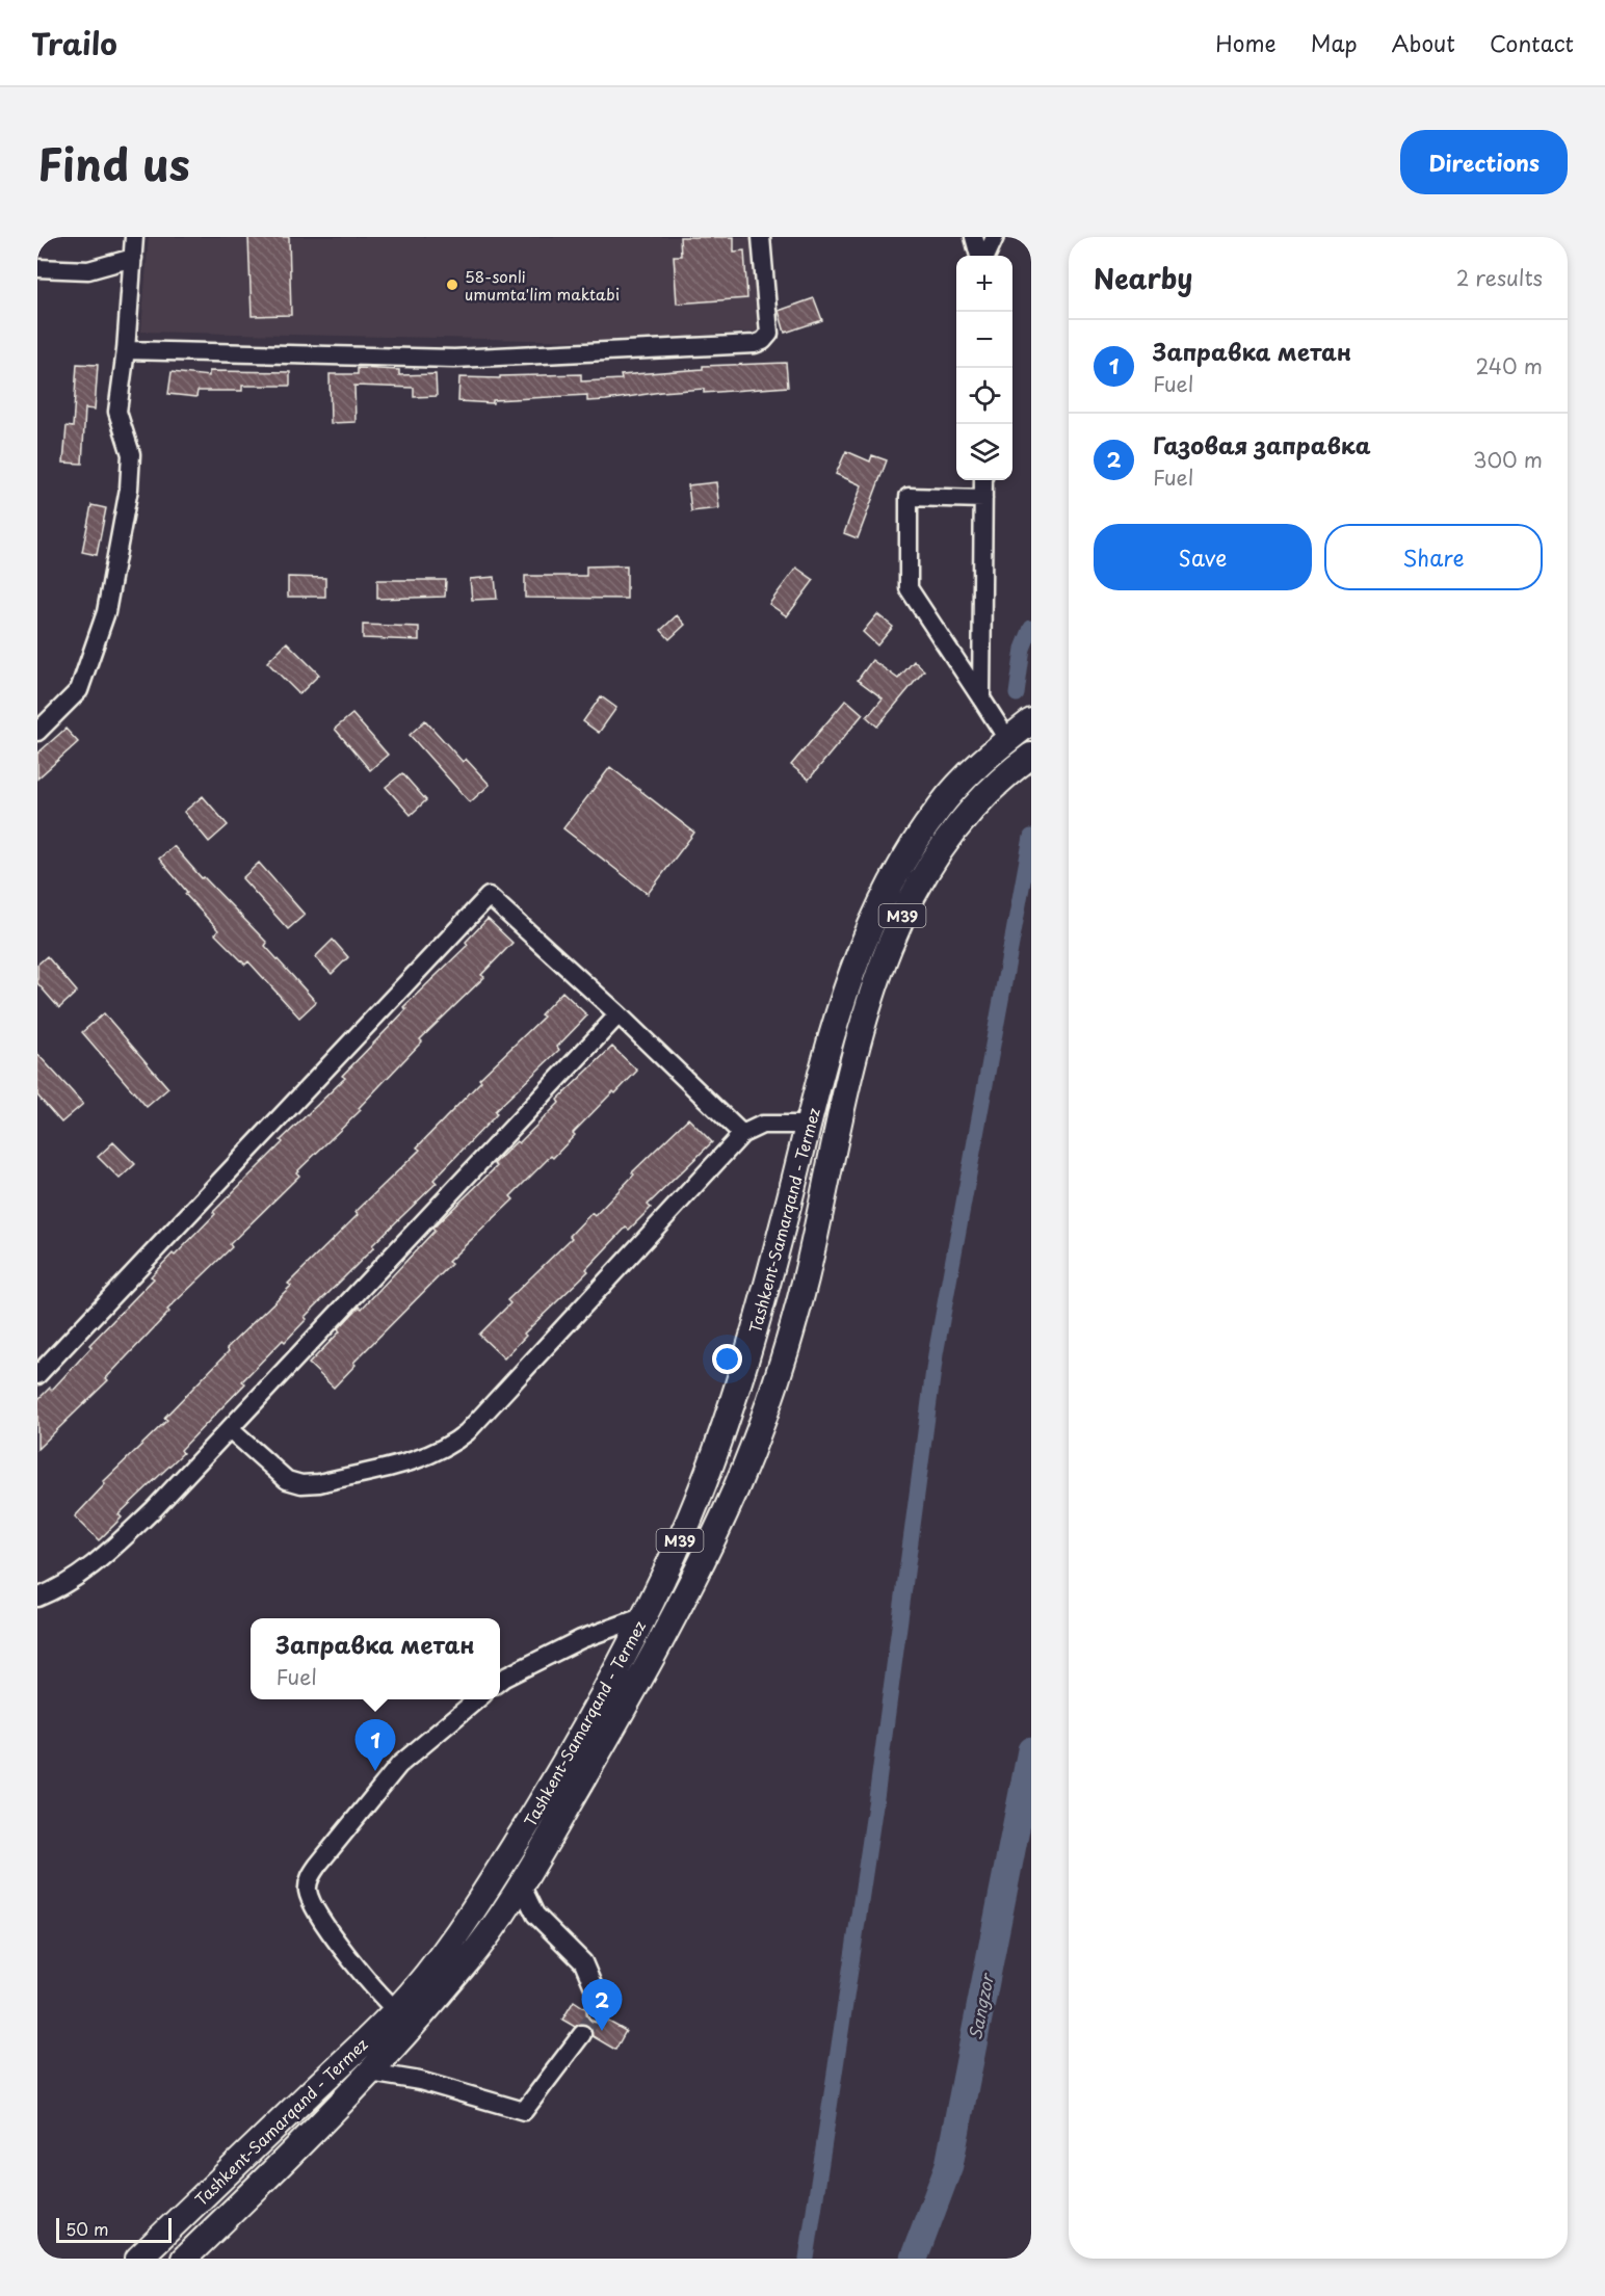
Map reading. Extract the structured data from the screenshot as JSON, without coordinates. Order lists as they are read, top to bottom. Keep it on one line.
{"streets":{"highway":["M39","Tashkent-Samarqand - Termez"]},"water":["Sangzor"],"places":["58-sonli umumta'lim maktabi"],"scale_bar":"50 m","page":{"header":"Trailo","nav":["Home","Map","About","Contact"],"title":"Find us","buttons":["Directions",["Save","Share"]],"heading":["Nearby","2 results"],"map_buttons":["+","−"],"list":[{"mark":"1","name":"Заправка метан","note":"Fuel","value":"240 m"},{"mark":"2","name":"Газовая заправка","note":"Fuel","value":"300 m"}],"popup":["Заправка метан","Fuel"],"pins":["1","2"],"scale":"50 m"}}
